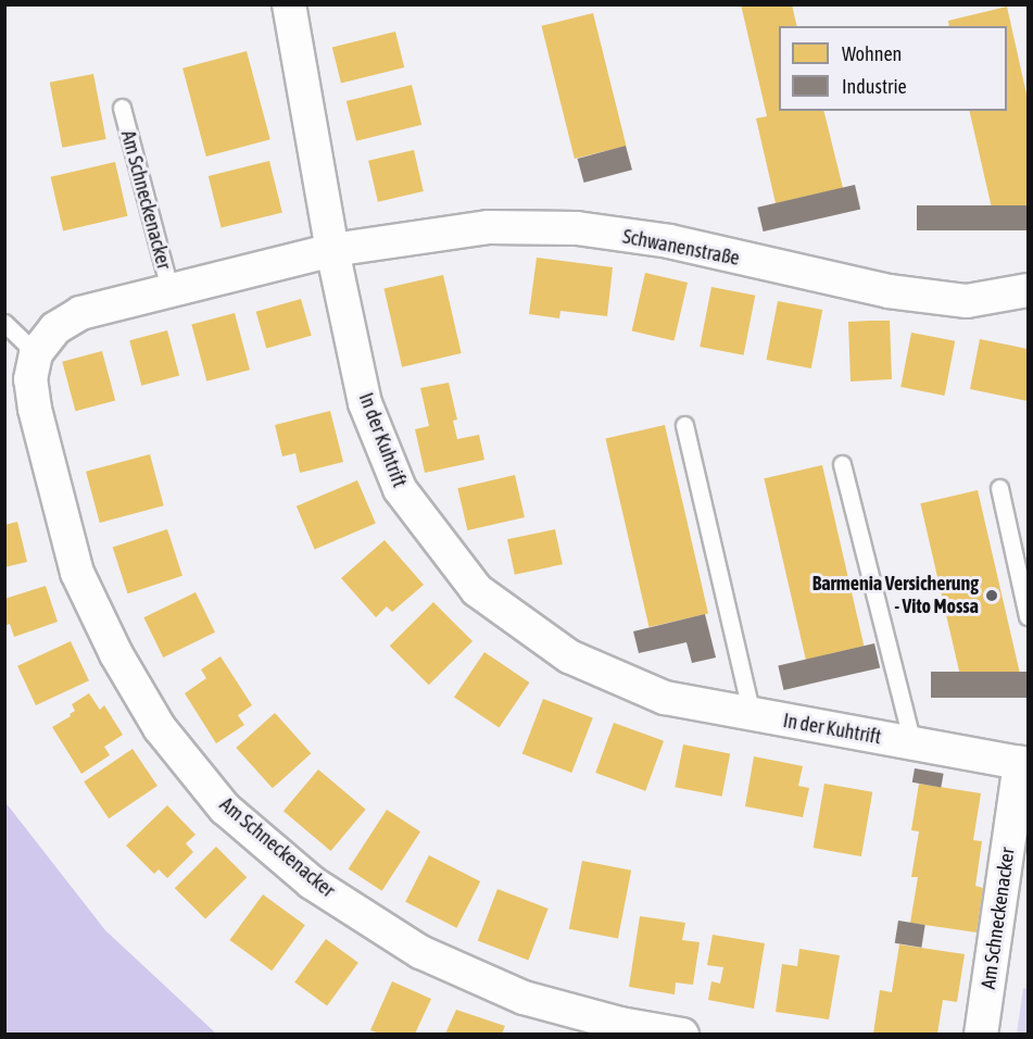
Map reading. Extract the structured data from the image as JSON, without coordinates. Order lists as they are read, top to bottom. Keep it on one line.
{"streets":{"street":["Am Schneckenacker","Schwanenstraße","In der Kuhtrift"]},"crossings":[["Am Schneckenacker","Schwanenstraße"],["Am Schneckenacker","In der Kuhtrift"],["Schwanenstraße","In der Kuhtrift"]],"places":["Barmenia Versicherung - Vito Mossa"],"legend":["Wohnen","Industrie"]}
